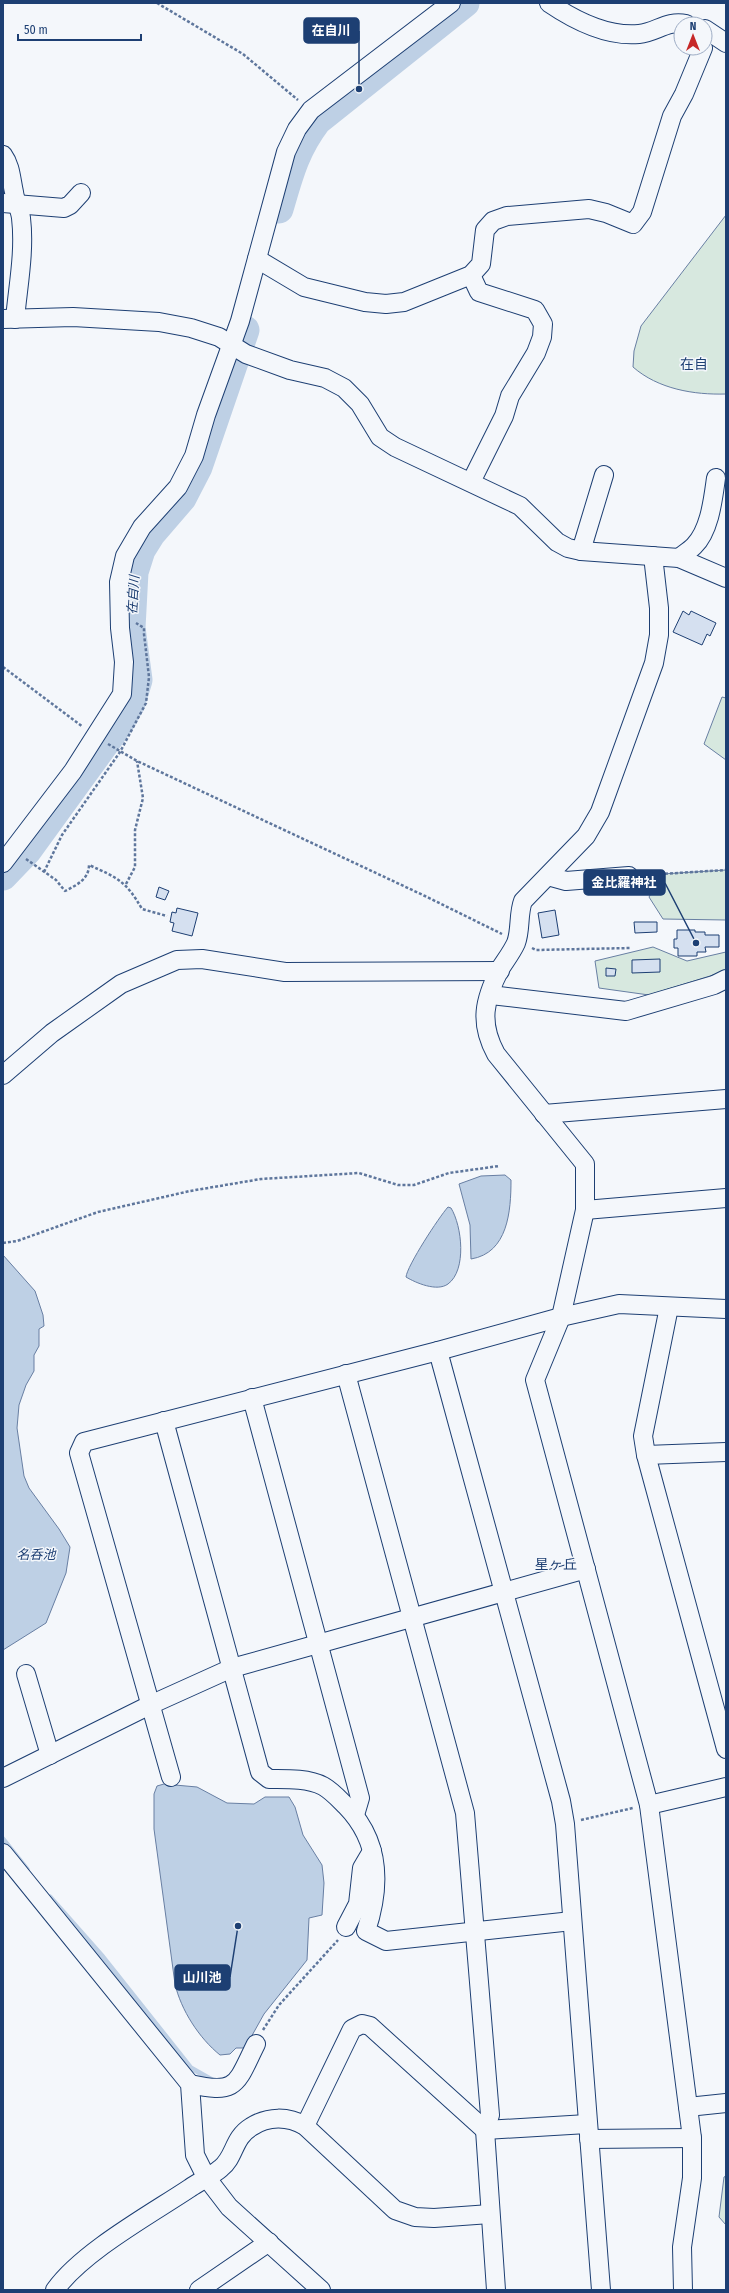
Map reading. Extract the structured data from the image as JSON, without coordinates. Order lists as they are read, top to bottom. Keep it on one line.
{"districts":["在自","星ヶ丘"],"water":["在自川","名呑池"],"places":["在自川","金比羅神社","山川池"],"scale_bar":"50 m","north":"top"}
